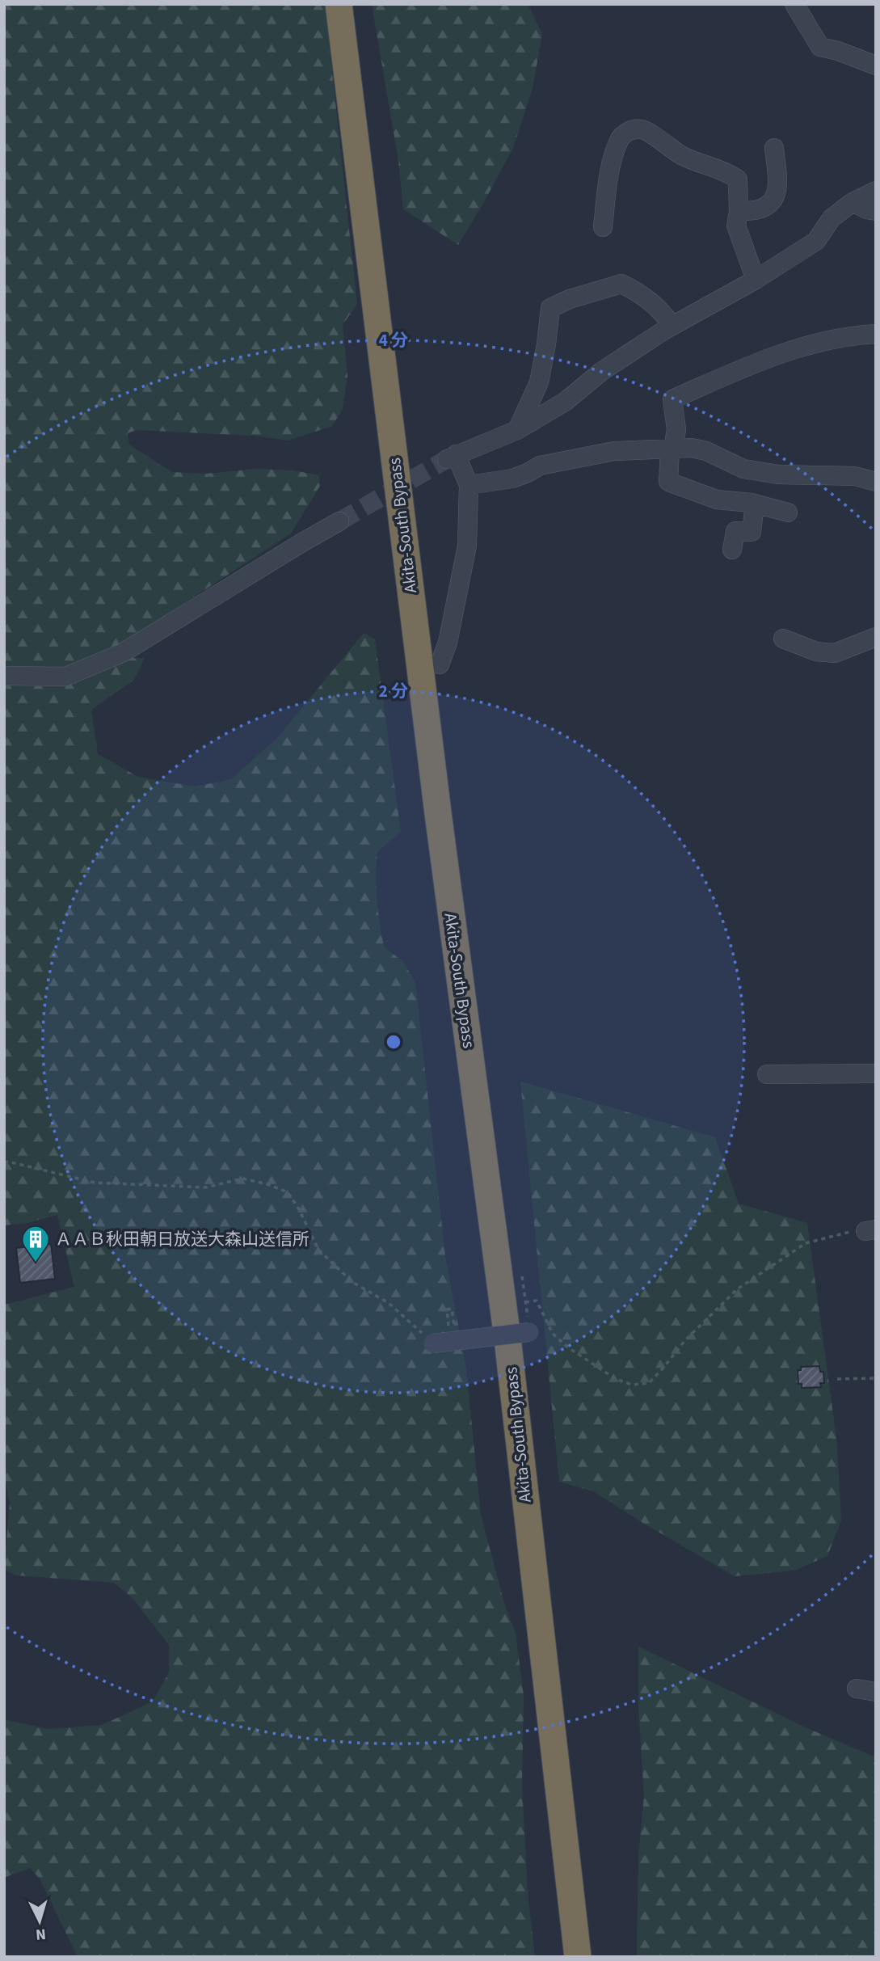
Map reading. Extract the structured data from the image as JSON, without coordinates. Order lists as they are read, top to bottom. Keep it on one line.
{"streets":{"highway":["Akita-South Bypass"]},"places":{"building":["ＡＡＢ秋田朝日放送大森山送信所"]},"north":"bottom","rings":["4 分","2 分"]}
